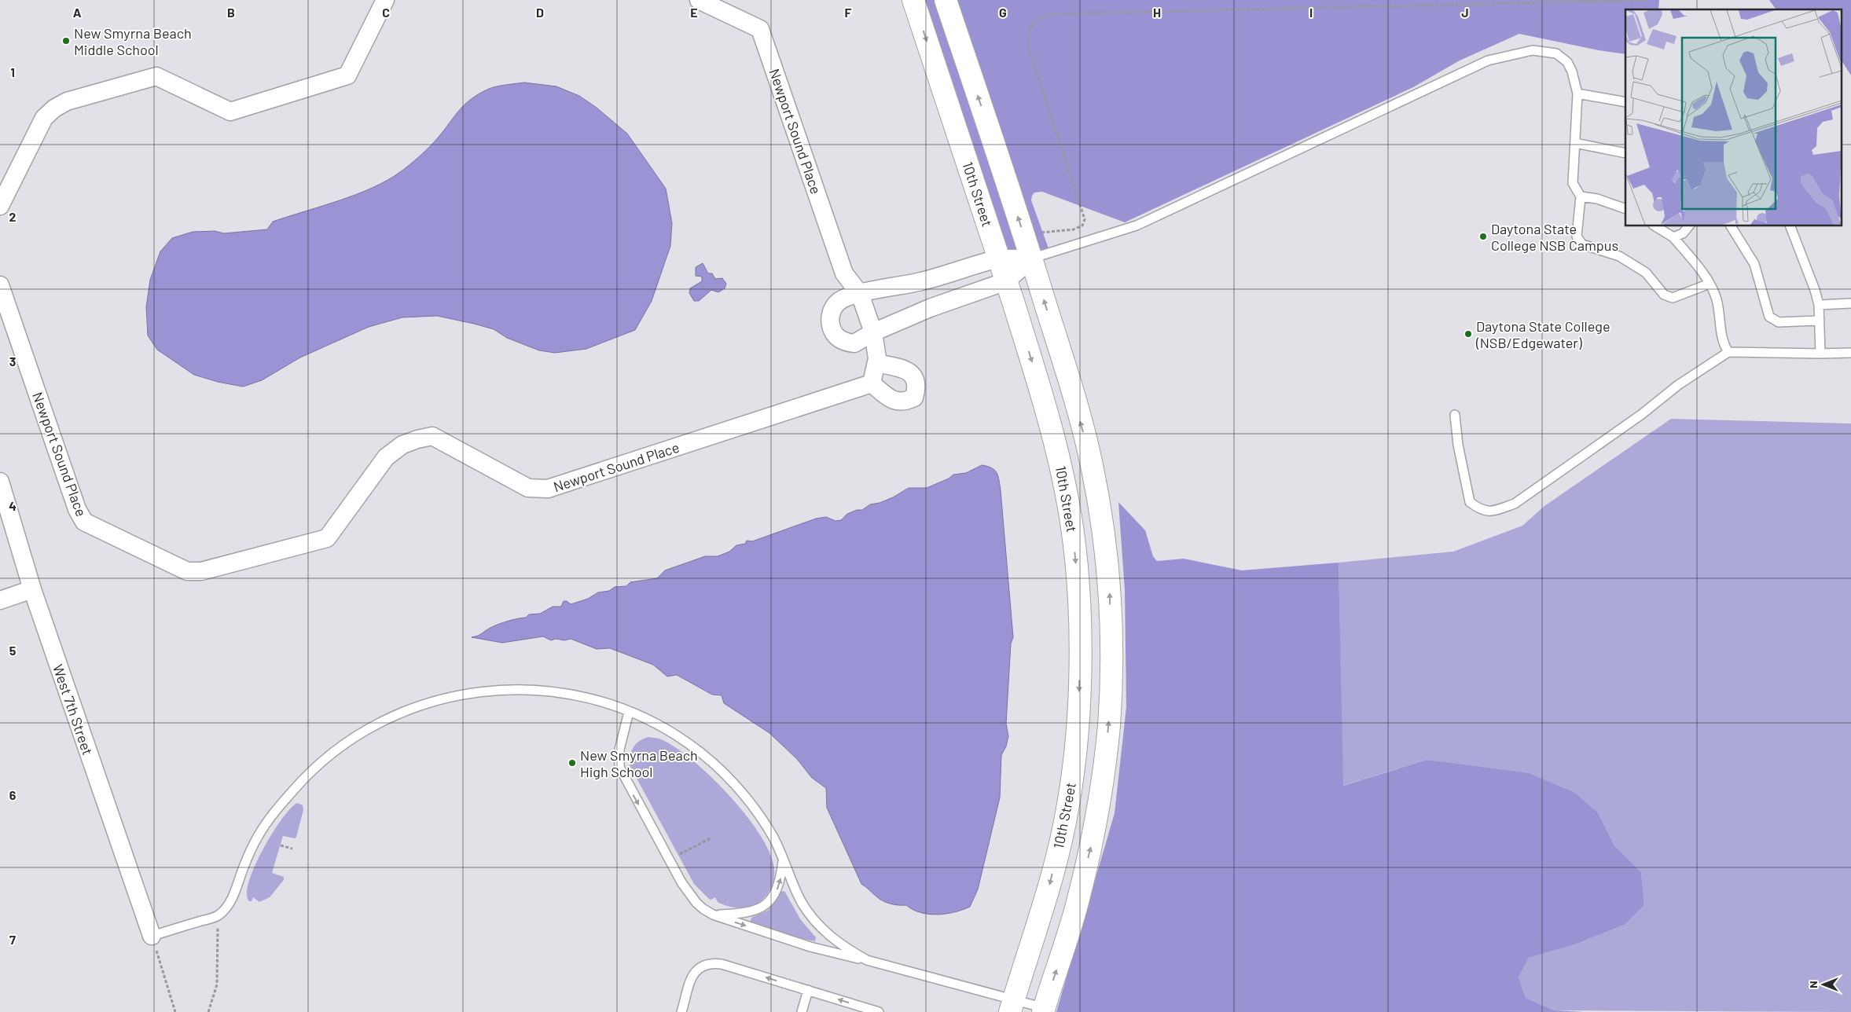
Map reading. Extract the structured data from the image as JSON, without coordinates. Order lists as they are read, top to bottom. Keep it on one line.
{"streets":{"street":["Newport Sound Place","10th Street","West 7th Street"]},"places":["New Smyrna Beach Middle School","Daytona State College NSB Campus","Daytona State College (NSB/Edgewater)","New Smyrna Beach High School"],"north":"left","grid":{"columns":["A","B","C","D","E","F","G","H","I","J"],"rows":["1","2","3","4","5","6","7"]}}
